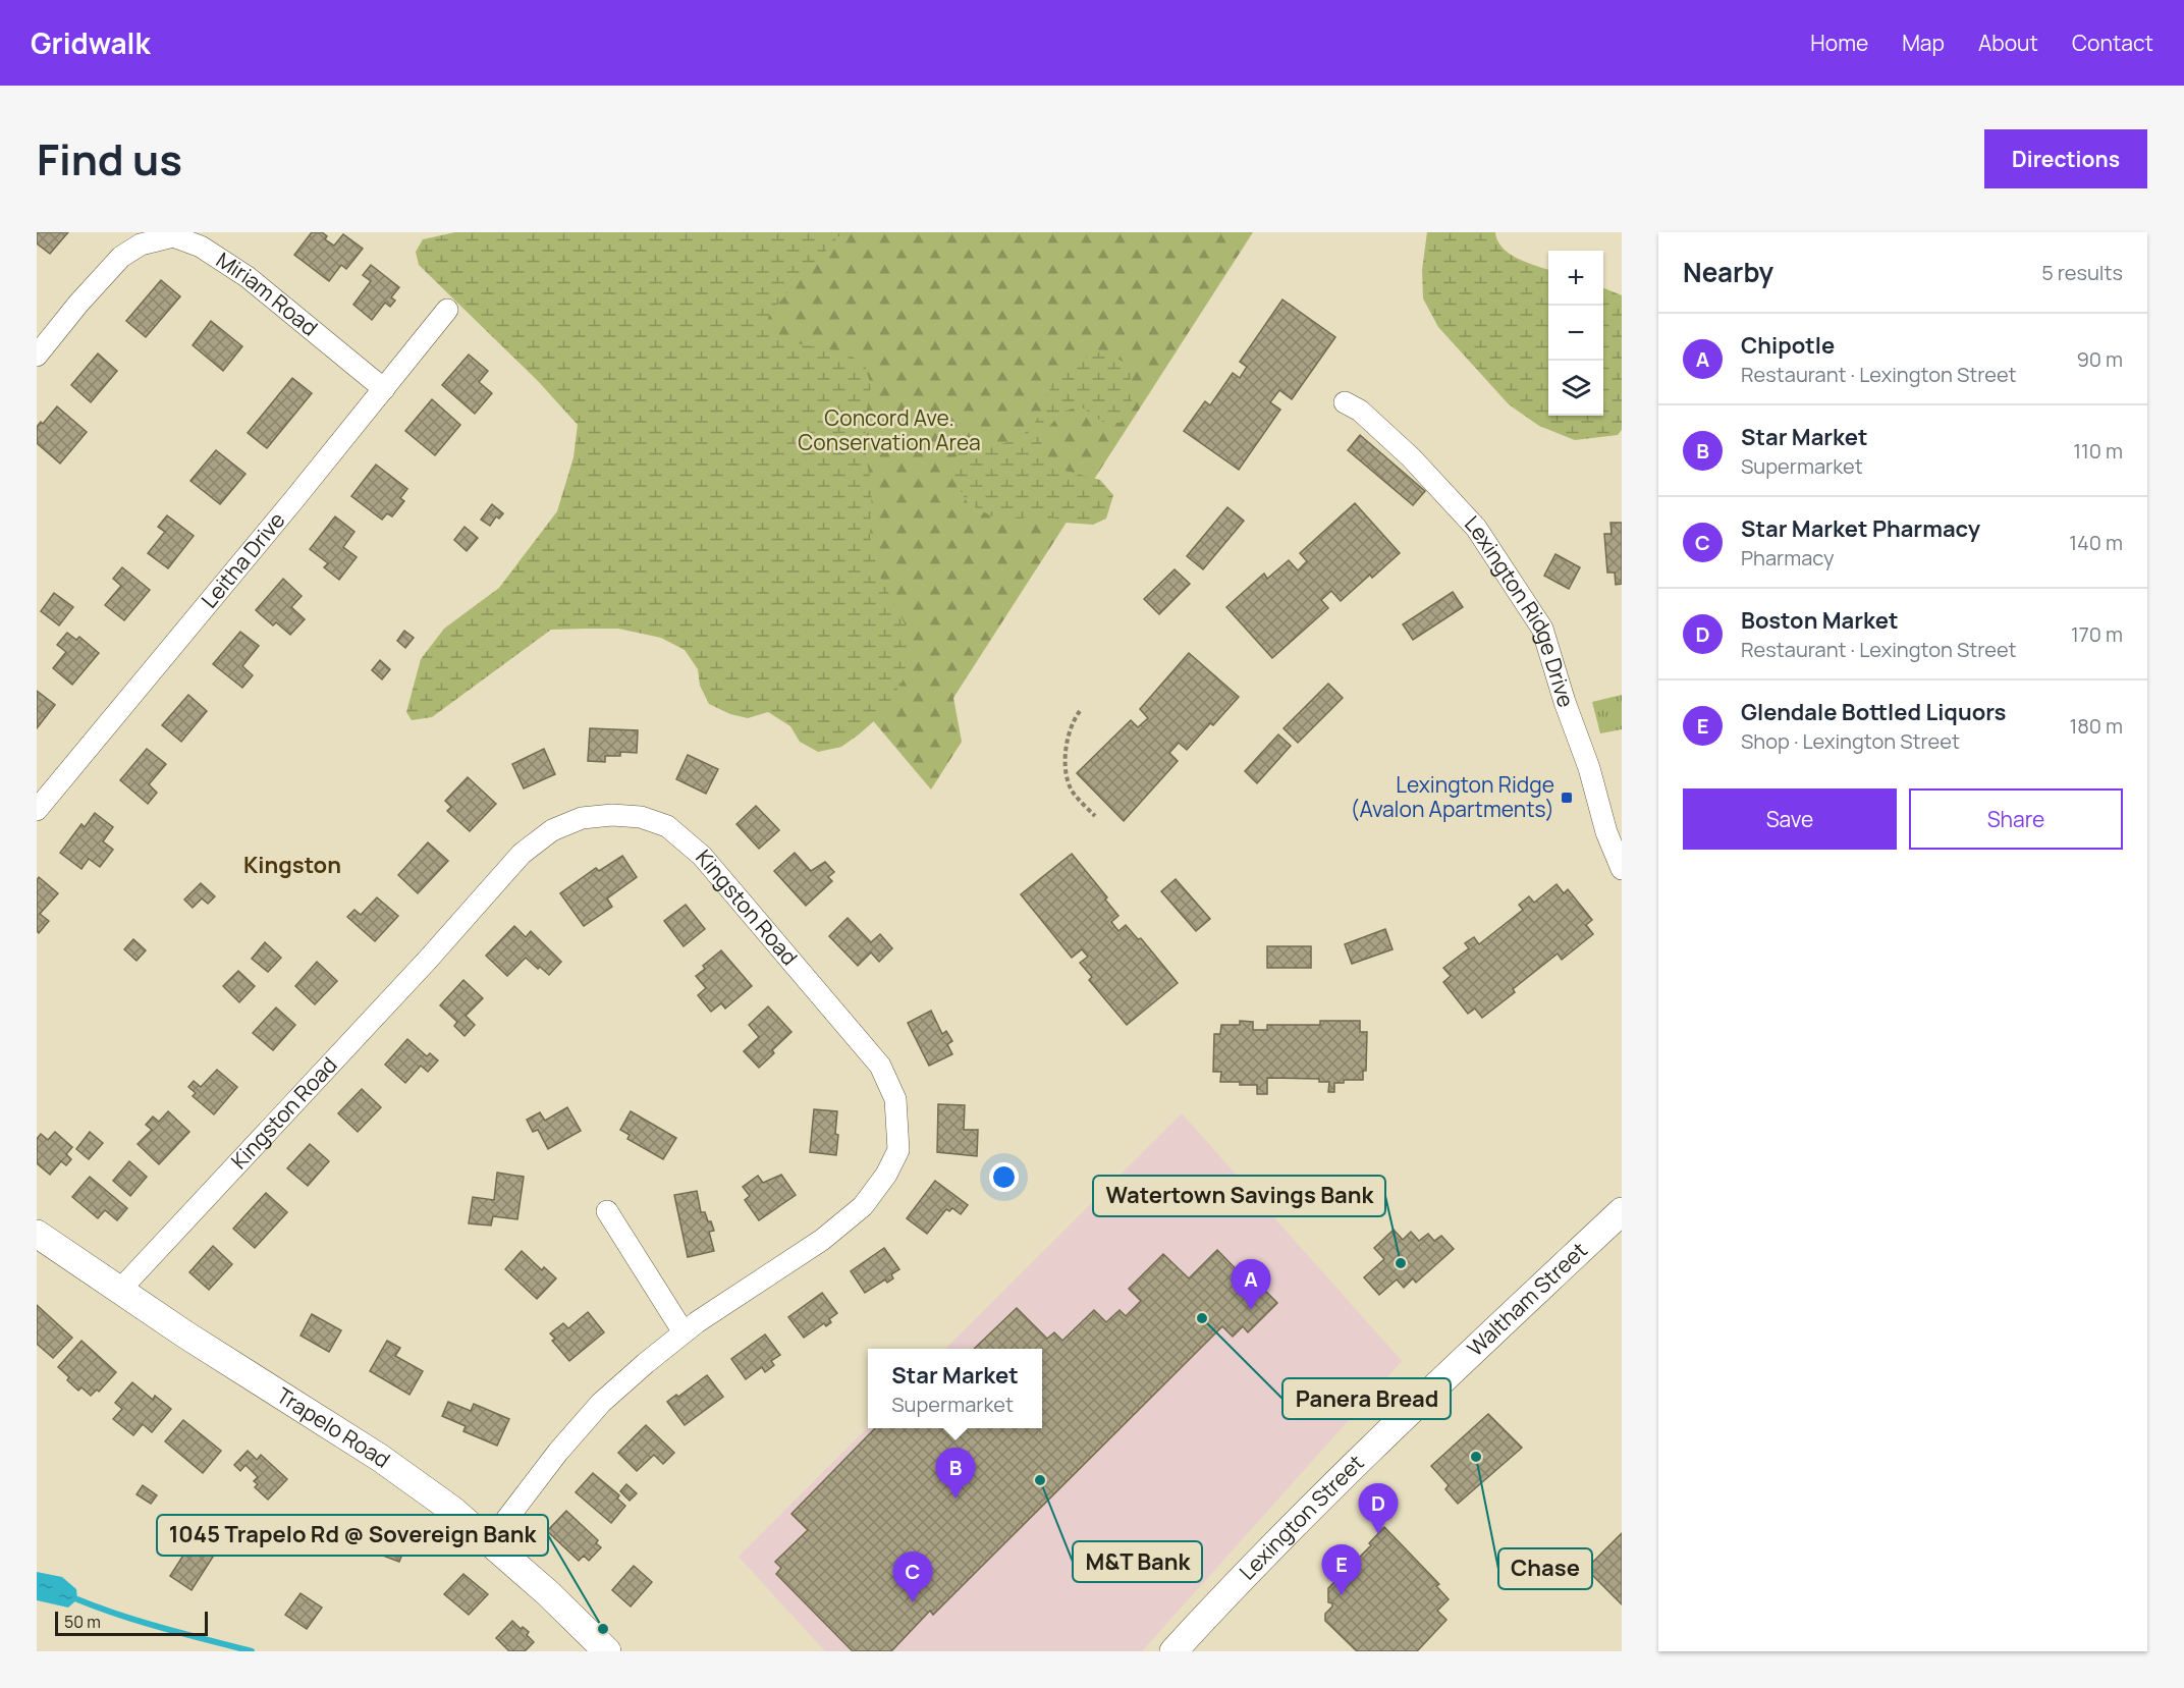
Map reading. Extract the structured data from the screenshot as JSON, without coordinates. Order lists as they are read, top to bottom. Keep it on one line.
{"streets":{"main road":["Waltham Street","Trapelo Road","Lexington Street"],"street":["Miriam Road","Leitha Drive","Lexington Ridge Drive","Kingston Road"]},"crossings":[["Miriam Road","Leitha Drive"],["Kingston Road","Trapelo Road"],["Waltham Street","Lexington Street"]],"districts":["Kingston"],"parks":["Concord Ave. Conservation Area"],"places":{"transit":["Lexington Ridge (Avalon Apartments)"],"other":["Watertown Savings Bank","Panera Bread","Chase","M&T Bank","1045 Trapelo Rd @ Sovereign Bank"]},"scale_bar":"50 m","page":{"header":"Gridwalk","nav":["Home","Map","About","Contact"],"title":"Find us","buttons":["Directions",["Save","Share"]],"heading":["Nearby","5 results"],"map_buttons":["+","−"],"list":[{"mark":"A","name":"Chipotle","note":"Restaurant · Lexington Street","value":"90 m"},{"mark":"B","name":"Star Market","note":"Supermarket","value":"110 m"},{"mark":"C","name":"Star Market Pharmacy","note":"Pharmacy","value":"140 m"},{"mark":"D","name":"Boston Market","note":"Restaurant · Lexington Street","value":"170 m"},{"mark":"E","name":"Glendale Bottled Liquors","note":"Shop · Lexington Street","value":"180 m"}],"pins":["A","B","D","E","C"],"popup":["Star Market","Supermarket"],"scale":"50 m"}}
